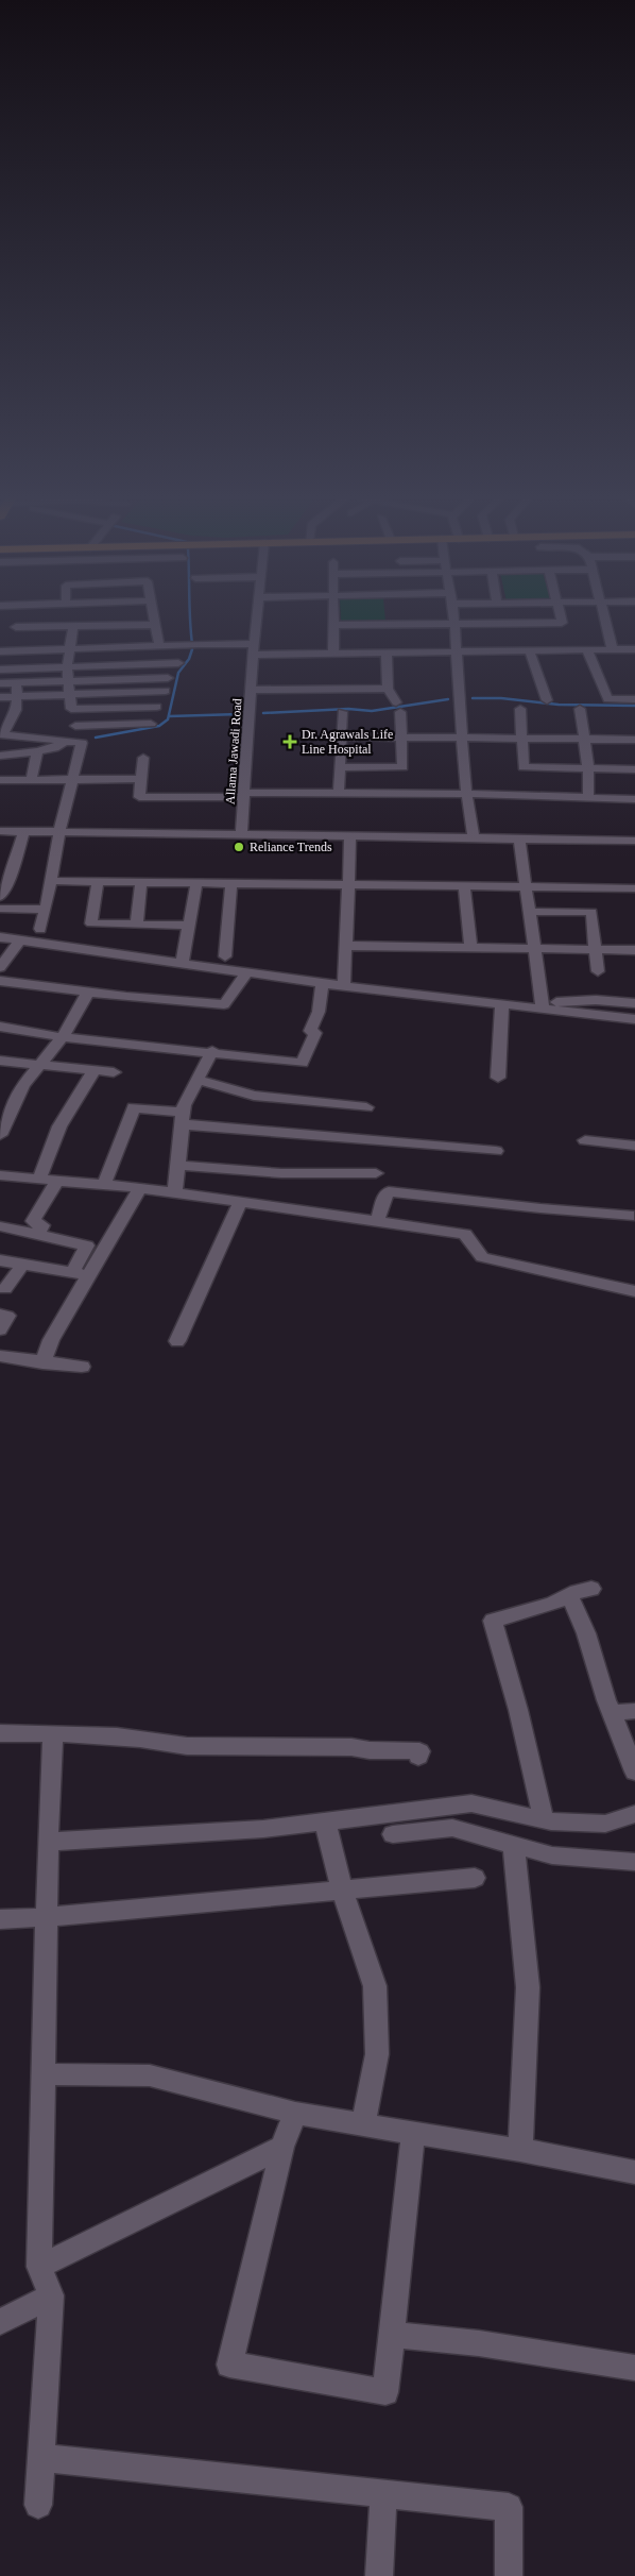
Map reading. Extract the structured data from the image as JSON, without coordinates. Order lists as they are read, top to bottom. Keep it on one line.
{"streets":{"street":["Allama Jawadi Road"]},"places":{"health":["Dr. Agrawals Life Line Hospital"],"other":["Reliance Trends"]}}
